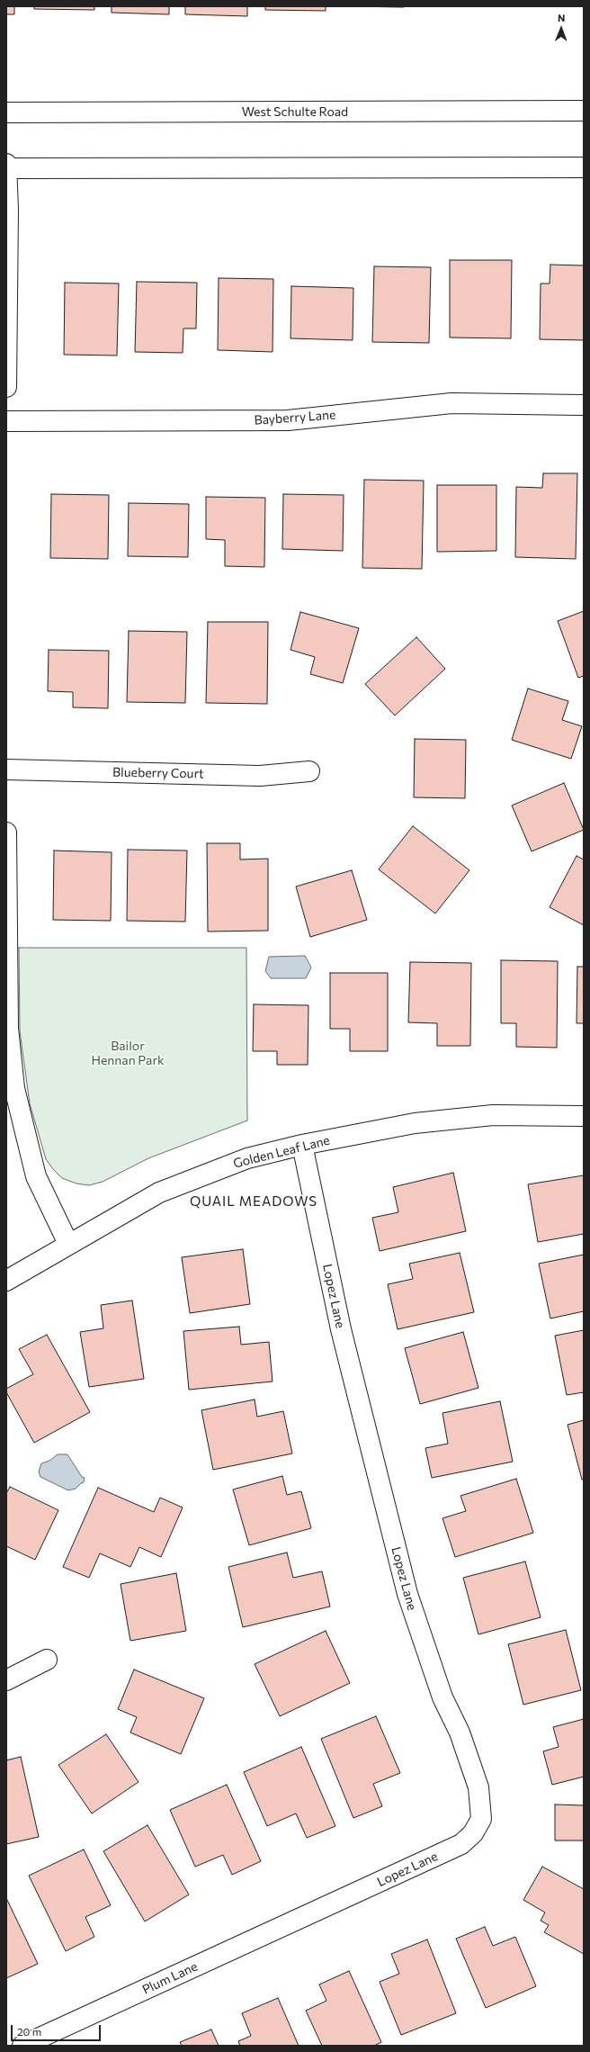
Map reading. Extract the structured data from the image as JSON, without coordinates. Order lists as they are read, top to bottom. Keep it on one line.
{"streets":{"street":["West Schulte Road","Bayberry Lane","Blueberry Court","Golden Leaf Lane","Lopez Lane","Plum Lane"]},"crossings":[["Golden Leaf Lane","Lopez Lane"],["Lopez Lane","Plum Lane"]],"districts":["QUAIL MEADOWS"],"parks":["Bailor Hennan Park"],"scale_bar":"20 m","north":"top"}
